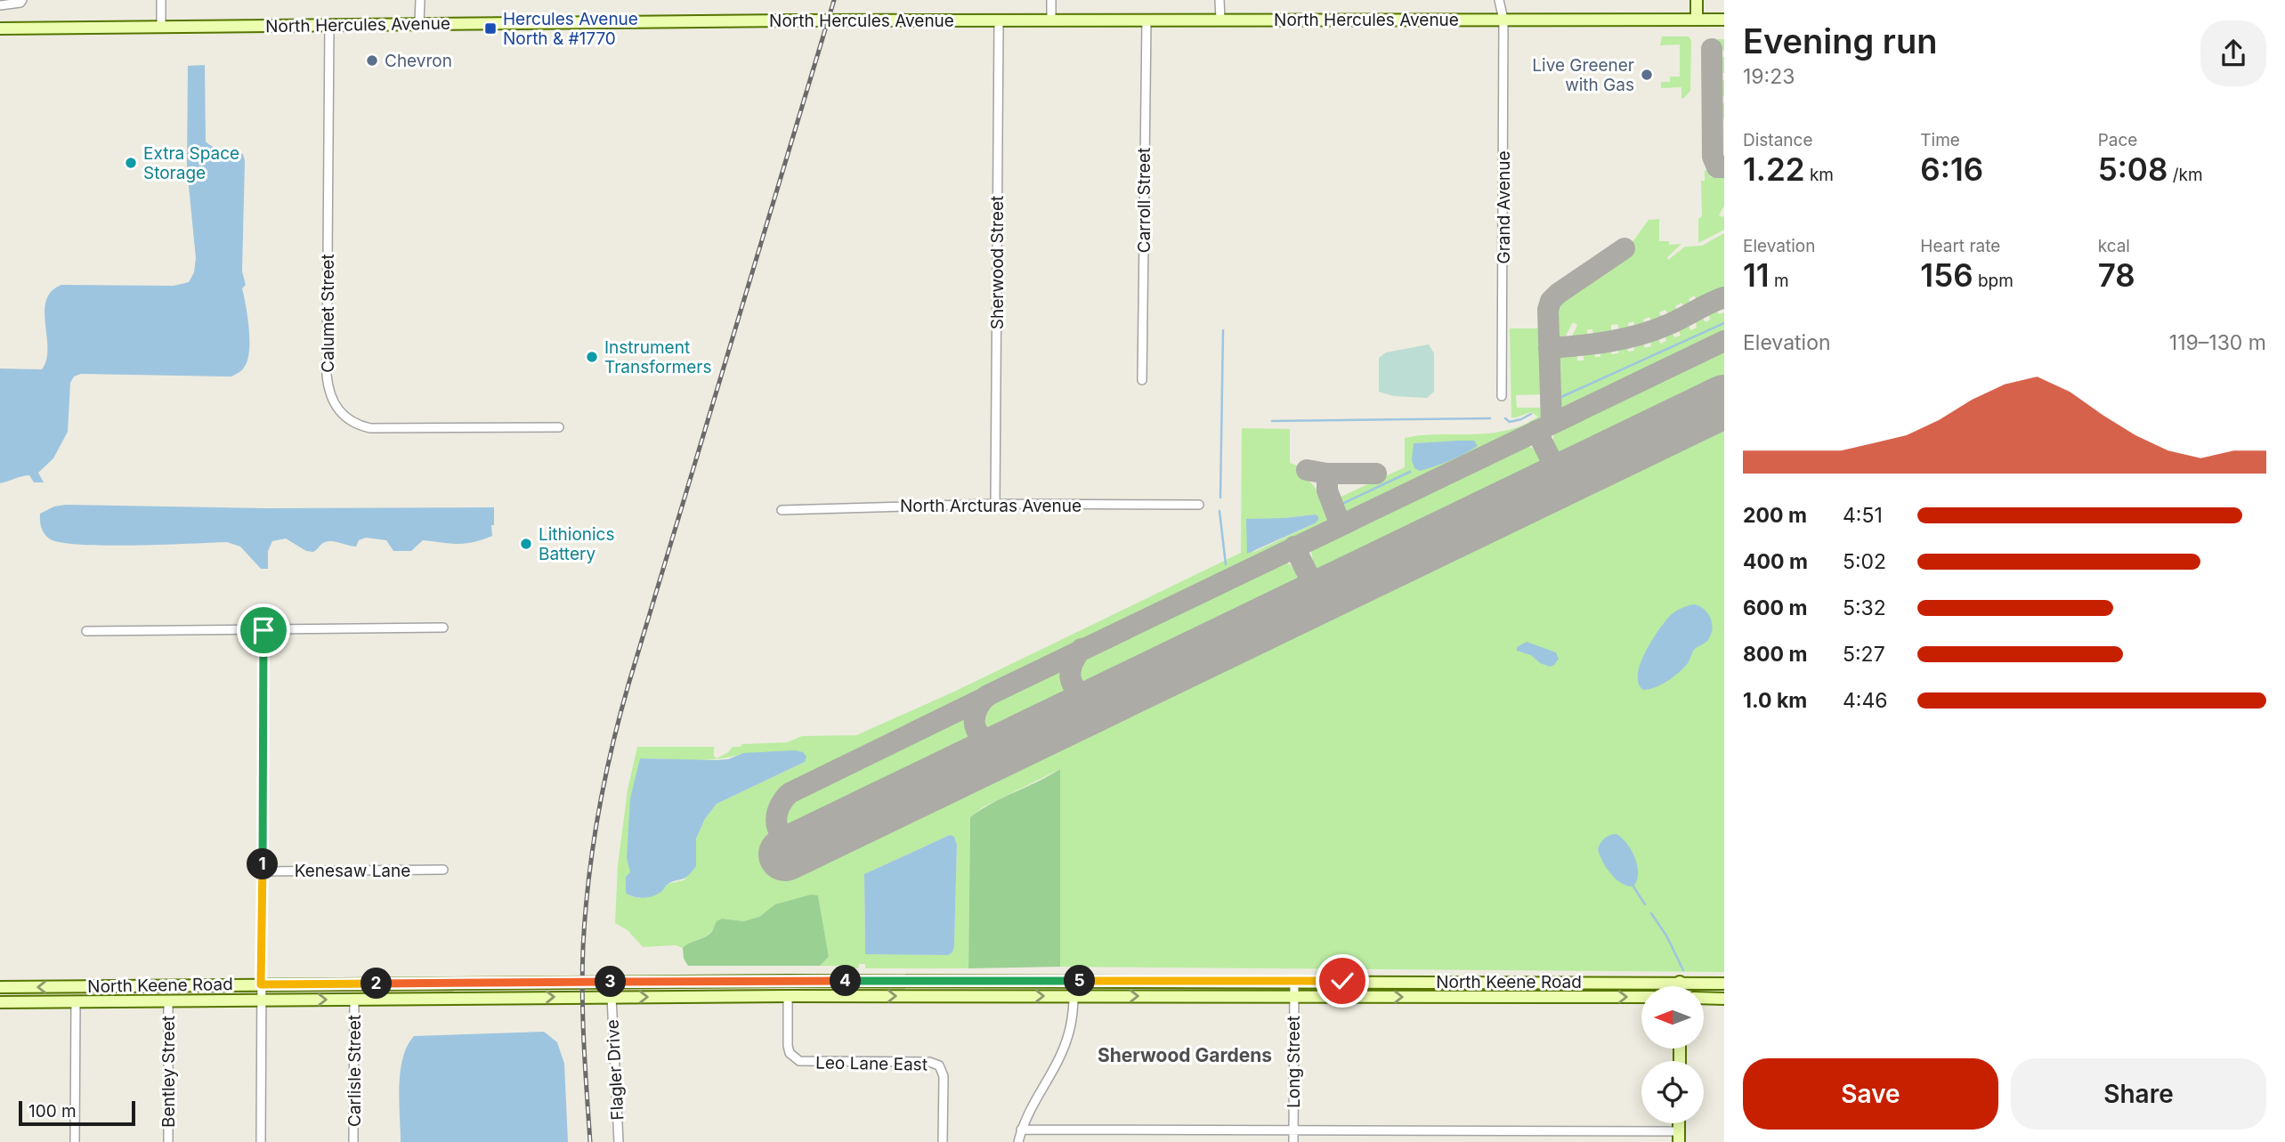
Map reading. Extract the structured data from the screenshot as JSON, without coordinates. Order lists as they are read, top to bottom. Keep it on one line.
{"streets":{"main road":["North Hercules Avenue","North Keene Road"],"street":["Carroll Street","Grand Avenue","Sherwood Street","Calumet Street","North Arcturas Avenue","Kenesaw Lane","Long Street","Leo Lane East","Flagler Drive","Carlisle Street","Bentley Street"]},"crossings":[["North Hercules Avenue","Carroll Street"],["North Hercules Avenue","Grand Avenue"],["North Hercules Avenue","Sherwood Street"],["North Hercules Avenue","Calumet Street"],["Sherwood Street","North Arcturas Avenue"],["North Keene Road","Long Street"],["North Keene Road","Leo Lane East"],["North Keene Road","Flagler Drive"],["North Keene Road","Carlisle Street"],["North Keene Road","Bentley Street"]],"districts":["Sherwood Gardens"],"places":{"transit":["Hercules Avenue North & #1770"],"other":["Chevron","Live Greener with Gas","Extra Space Storage","Instrument Transformers","Lithionics Battery"]},"scale_bar":"100 m","north":"left","page":{"heading":["Evening run","19:23"],"stats":[["Distance","1.22 km"],["Time","6:16"],["Pace","5:08 /km"],["Elevation","11 m"],["Heart rate","156 bpm"],["kcal","78"]],"chart":["Elevation","119–130 m"],"list":[{"name":"200 m","note":"4:51"},{"name":"400 m","note":"5:02"},{"name":"600 m","note":"5:32"},{"name":"800 m","note":"5:27"},{"name":"1.0 km","note":"4:46"}],"pins":["1","4","5","3","2"],"buttons":["Save","Share"],"scale":"100 m"}}
